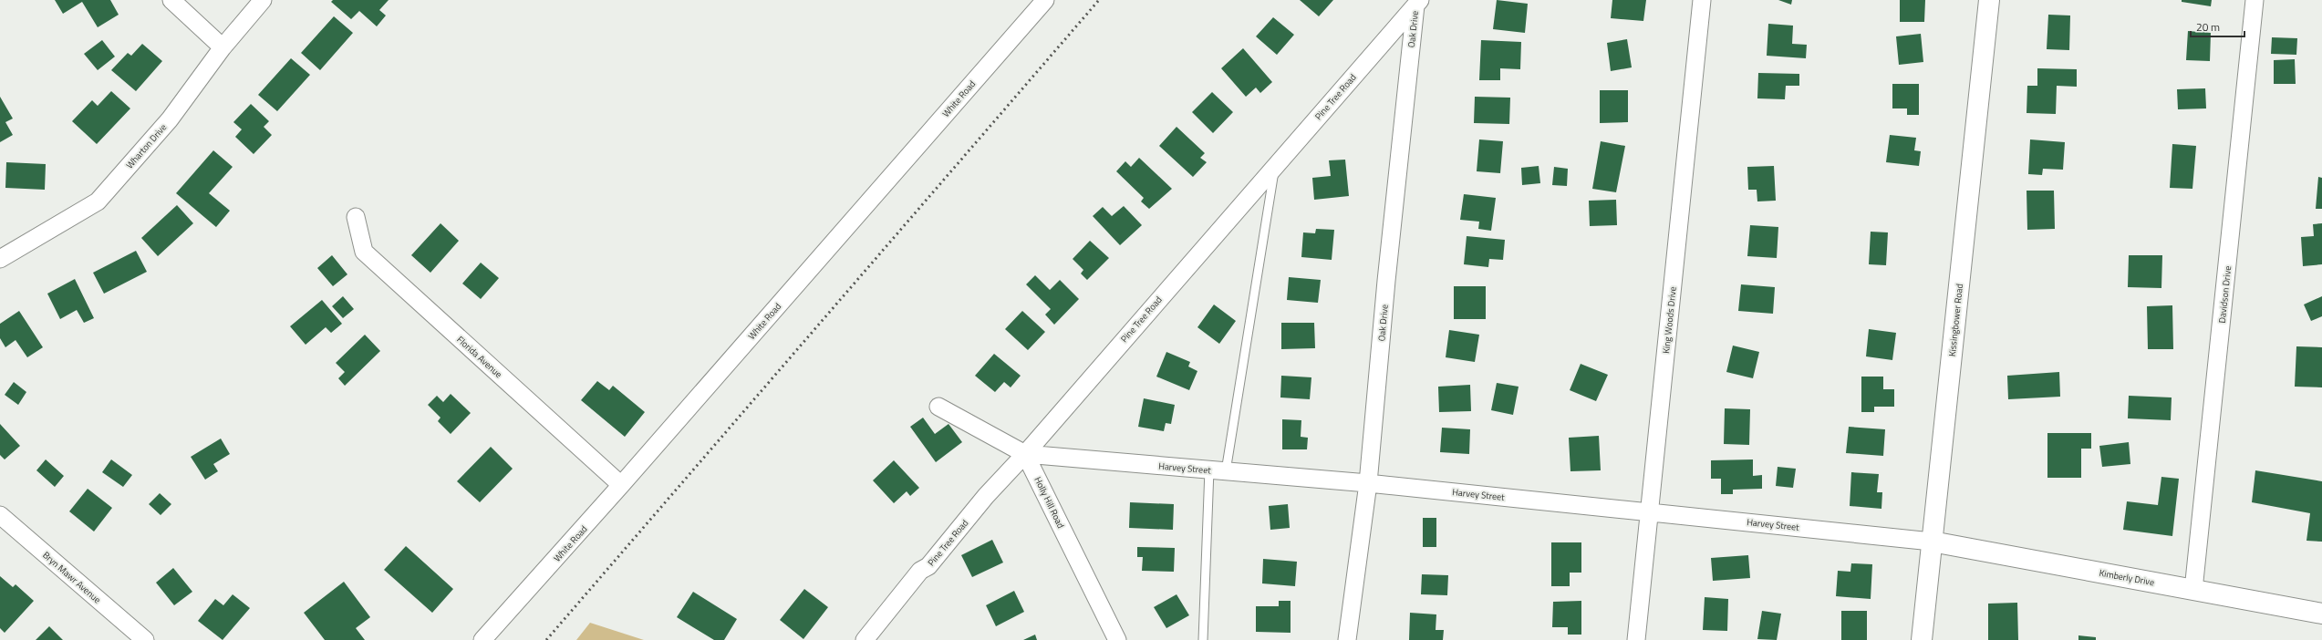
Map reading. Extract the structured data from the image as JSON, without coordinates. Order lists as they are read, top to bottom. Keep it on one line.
{"streets":{"street":["Oak Drive","Pine Tree Road","White Road","Wharton Drive","Davidson Drive","King Woods Drive","Kissingbower Road","Florida Avenue","Harvey Street","Holly Hill Road","Bryn Mawr Avenue","Kimberly Drive"]},"crossings":[["Oak Drive","Pine Tree Road"],["Oak Drive","Harvey Street"],["Pine Tree Road","Harvey Street"],["Pine Tree Road","Holly Hill Road"],["White Road","Florida Avenue"],["Davidson Drive","Kimberly Drive"],["King Woods Drive","Harvey Street"],["Kissingbower Road","Harvey Street"],["Kissingbower Road","Kimberly Drive"],["Harvey Street","Holly Hill Road"],["Harvey Street","Kimberly Drive"]],"scale_bar":"20 m"}
